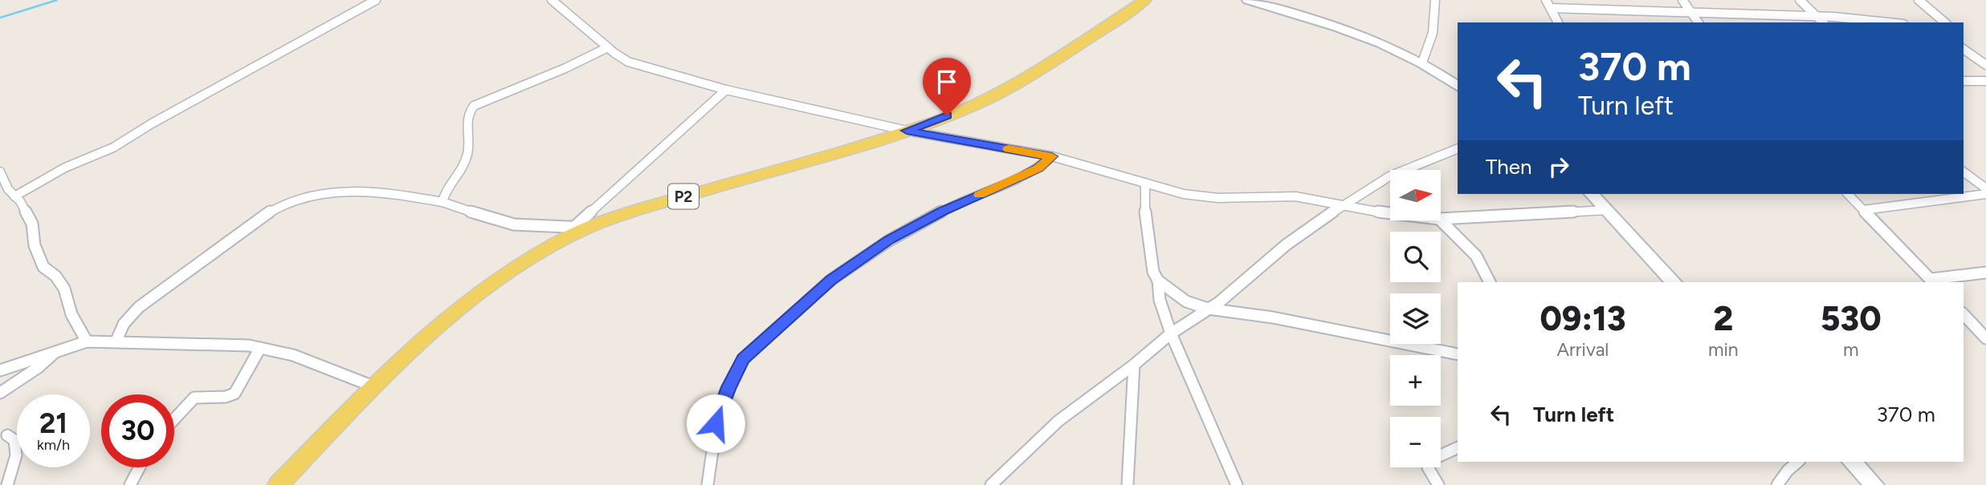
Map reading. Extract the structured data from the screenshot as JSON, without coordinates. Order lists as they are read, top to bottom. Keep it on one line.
{"streets":{"main road":["P2"]},"north":"right","page":{"turn":["370 m","Turn left"],"then":"Then","map_buttons":["+","−"],"eta":["09:13","Arrival","2","min","530","m"],"list":[{"name":"Turn left","value":"370 m"}],"speed":"21 km/h","limit":"30"}}
